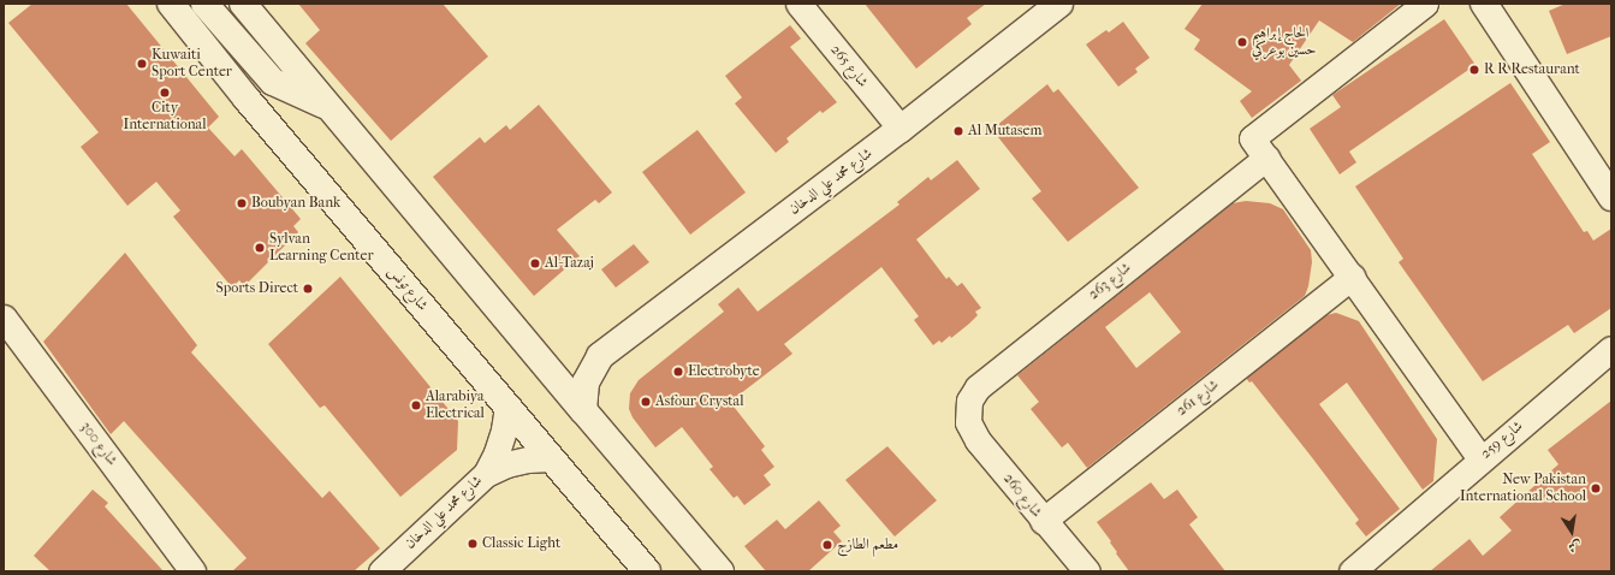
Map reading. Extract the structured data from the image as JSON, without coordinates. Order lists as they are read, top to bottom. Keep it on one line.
{"streets":{"main road":["شارع محمد علي الدخان","شارع تونس"],"street":["شارع 265","شارع 263","شارع 261","شارع 259","شارع 300","شارع 260"]},"crossings":[["شارع 265","شارع محمد علي الدخان"],["شارع محمد علي الدخان","شارع تونس"],["شارع 263","شارع 260"],["شارع 261","شارع 260"]],"places":["الحاج إبراهيم حسين بوعركي","Kuwaiti Sport Center","R R Restaurant","City International","Al Mutasem","Boubyan Bank","Sylvan Learning Center","Al-Tazaj","Sports Direct","Electrobyte","Asfour Crystal","Alarabiya Electrical","New Pakistan International School","Classic Light","مطعم الطازج"],"north":"bottom"}
